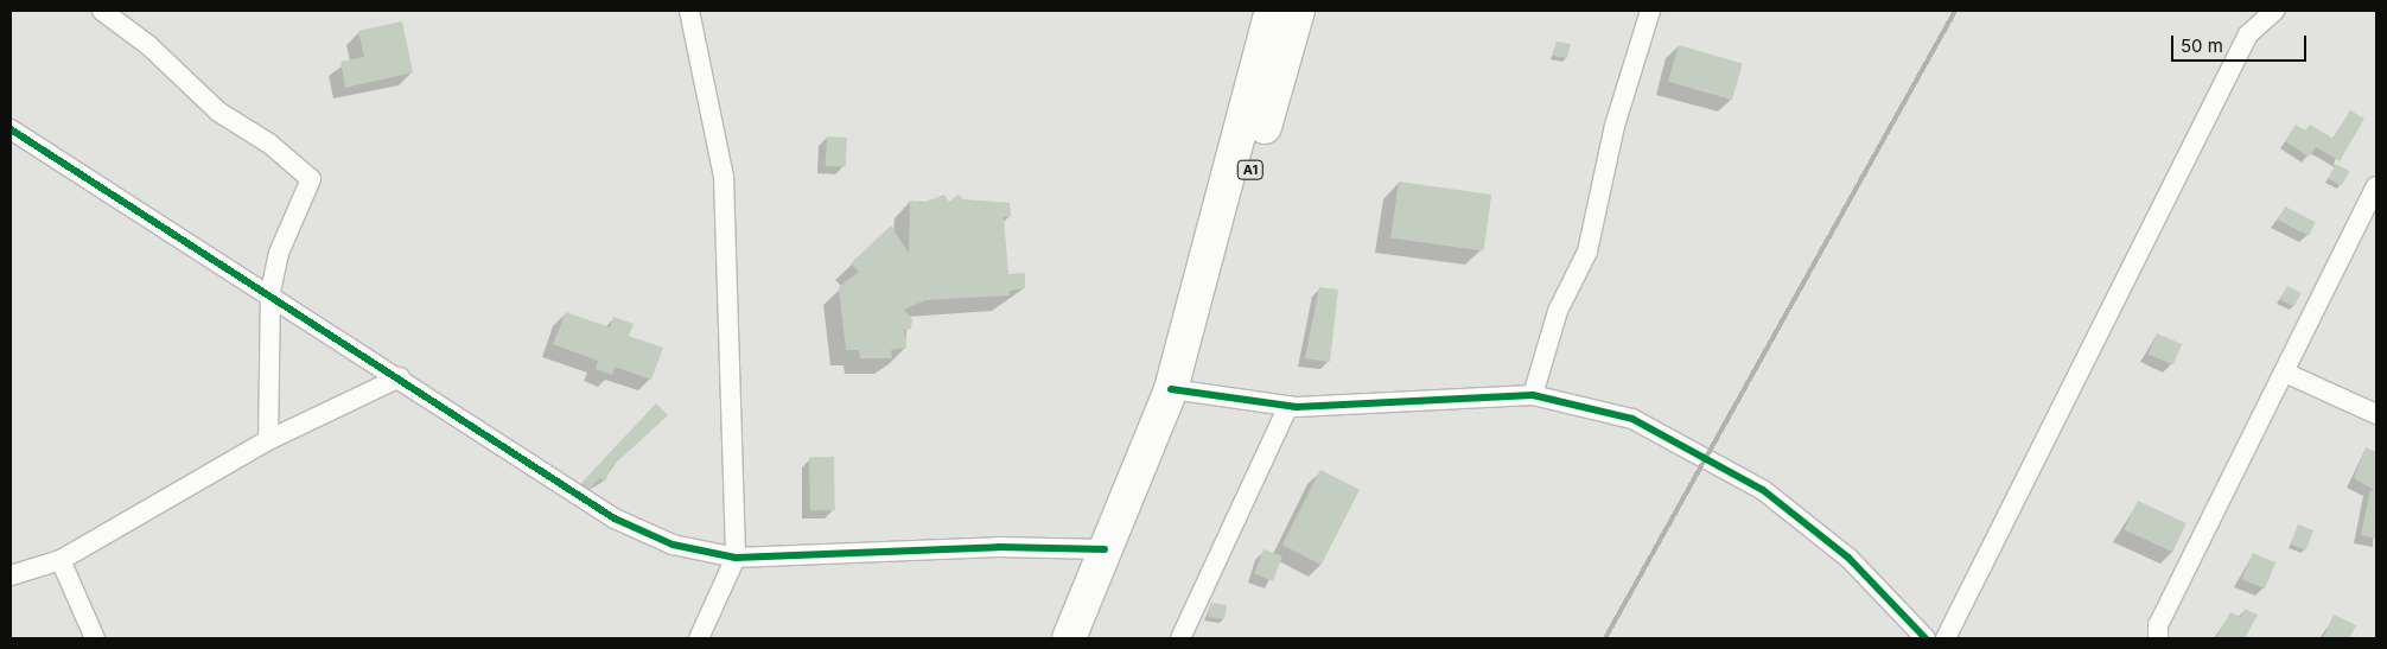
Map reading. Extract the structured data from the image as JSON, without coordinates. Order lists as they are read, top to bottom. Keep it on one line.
{"streets":{"highway":["A1"]},"scale_bar":"50 m"}
